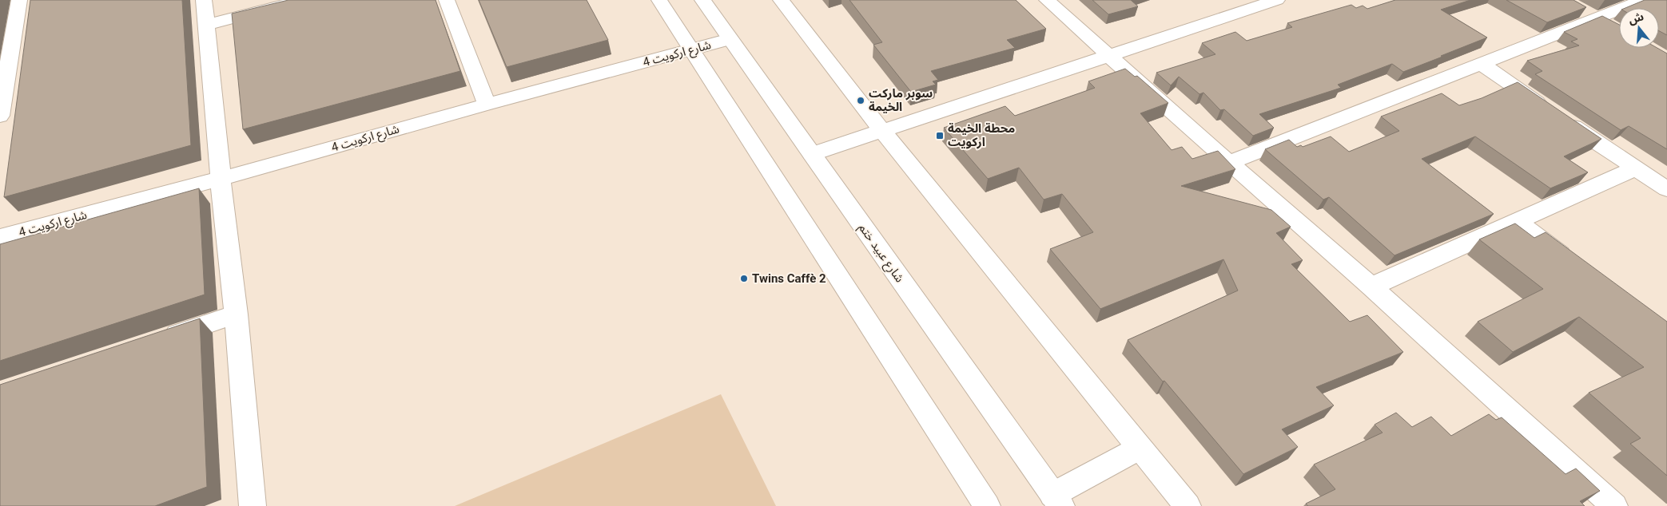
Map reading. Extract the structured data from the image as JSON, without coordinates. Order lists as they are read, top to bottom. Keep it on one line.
{"streets":{"street":["شارع اركويت 4","شارع عبيد ختم"]},"crossings":[["شارع اركويت 4","شارع عبيد ختم"]],"places":{"other":["سوبر ماركت الخيمة","Twins Caffè 2"],"transit":["محطة الخيمة اركويت"]},"north":"top"}
